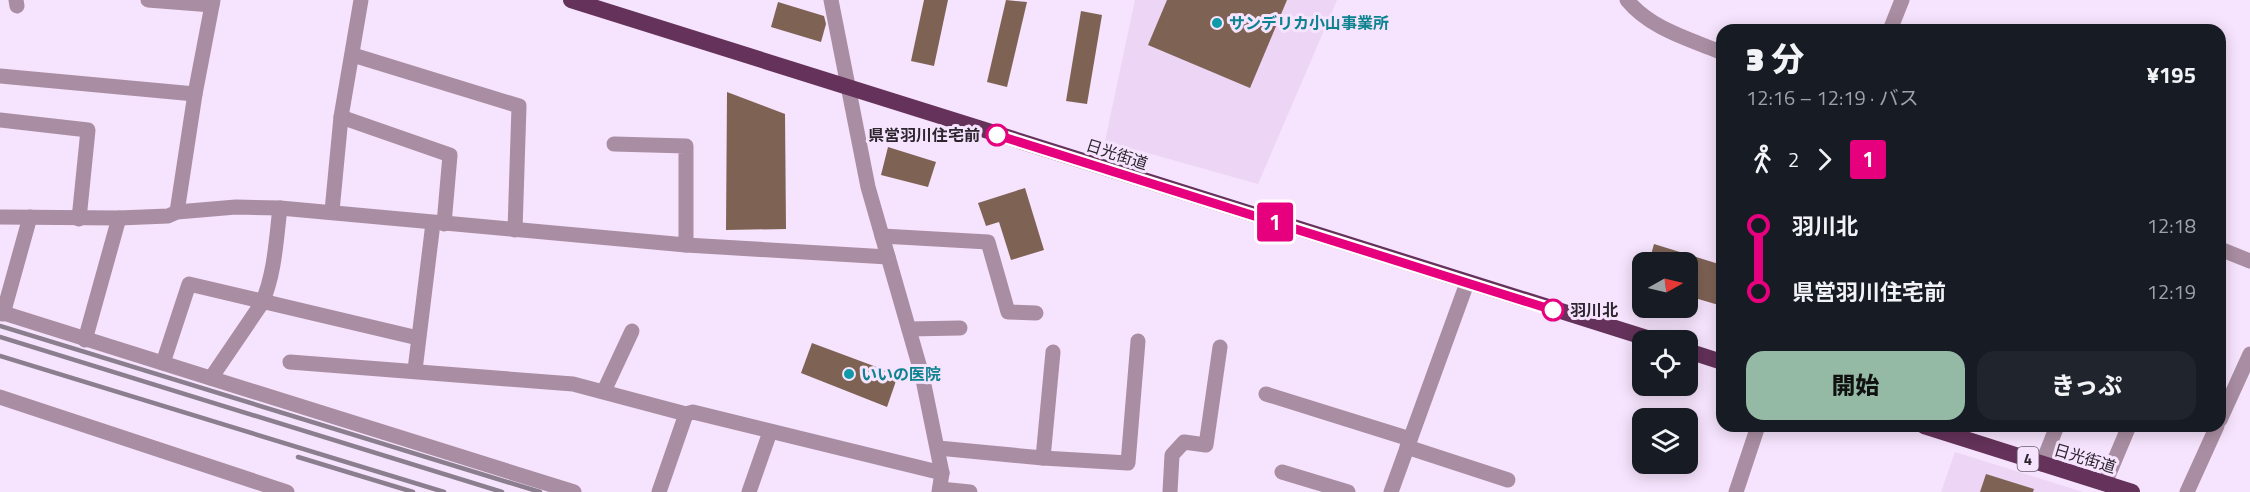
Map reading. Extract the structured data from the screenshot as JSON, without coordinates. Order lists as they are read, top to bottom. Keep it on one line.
{"streets":{"highway":["日光街道","4"]},"places":["サンデリカ小山事業所","県営羽川住宅前","羽川北","いいの医院"],"lines":["bus line 1"],"north":"right","page":{"on_map":"1","heading":["3 分","12:16 – 12:19 · バス","¥195"],"legs":["2","1"],"list":[{"name":"羽川北","value":"12:18"},{"name":"県営羽川住宅前","value":"12:19"}],"buttons":["開始","きっぷ"]}}
